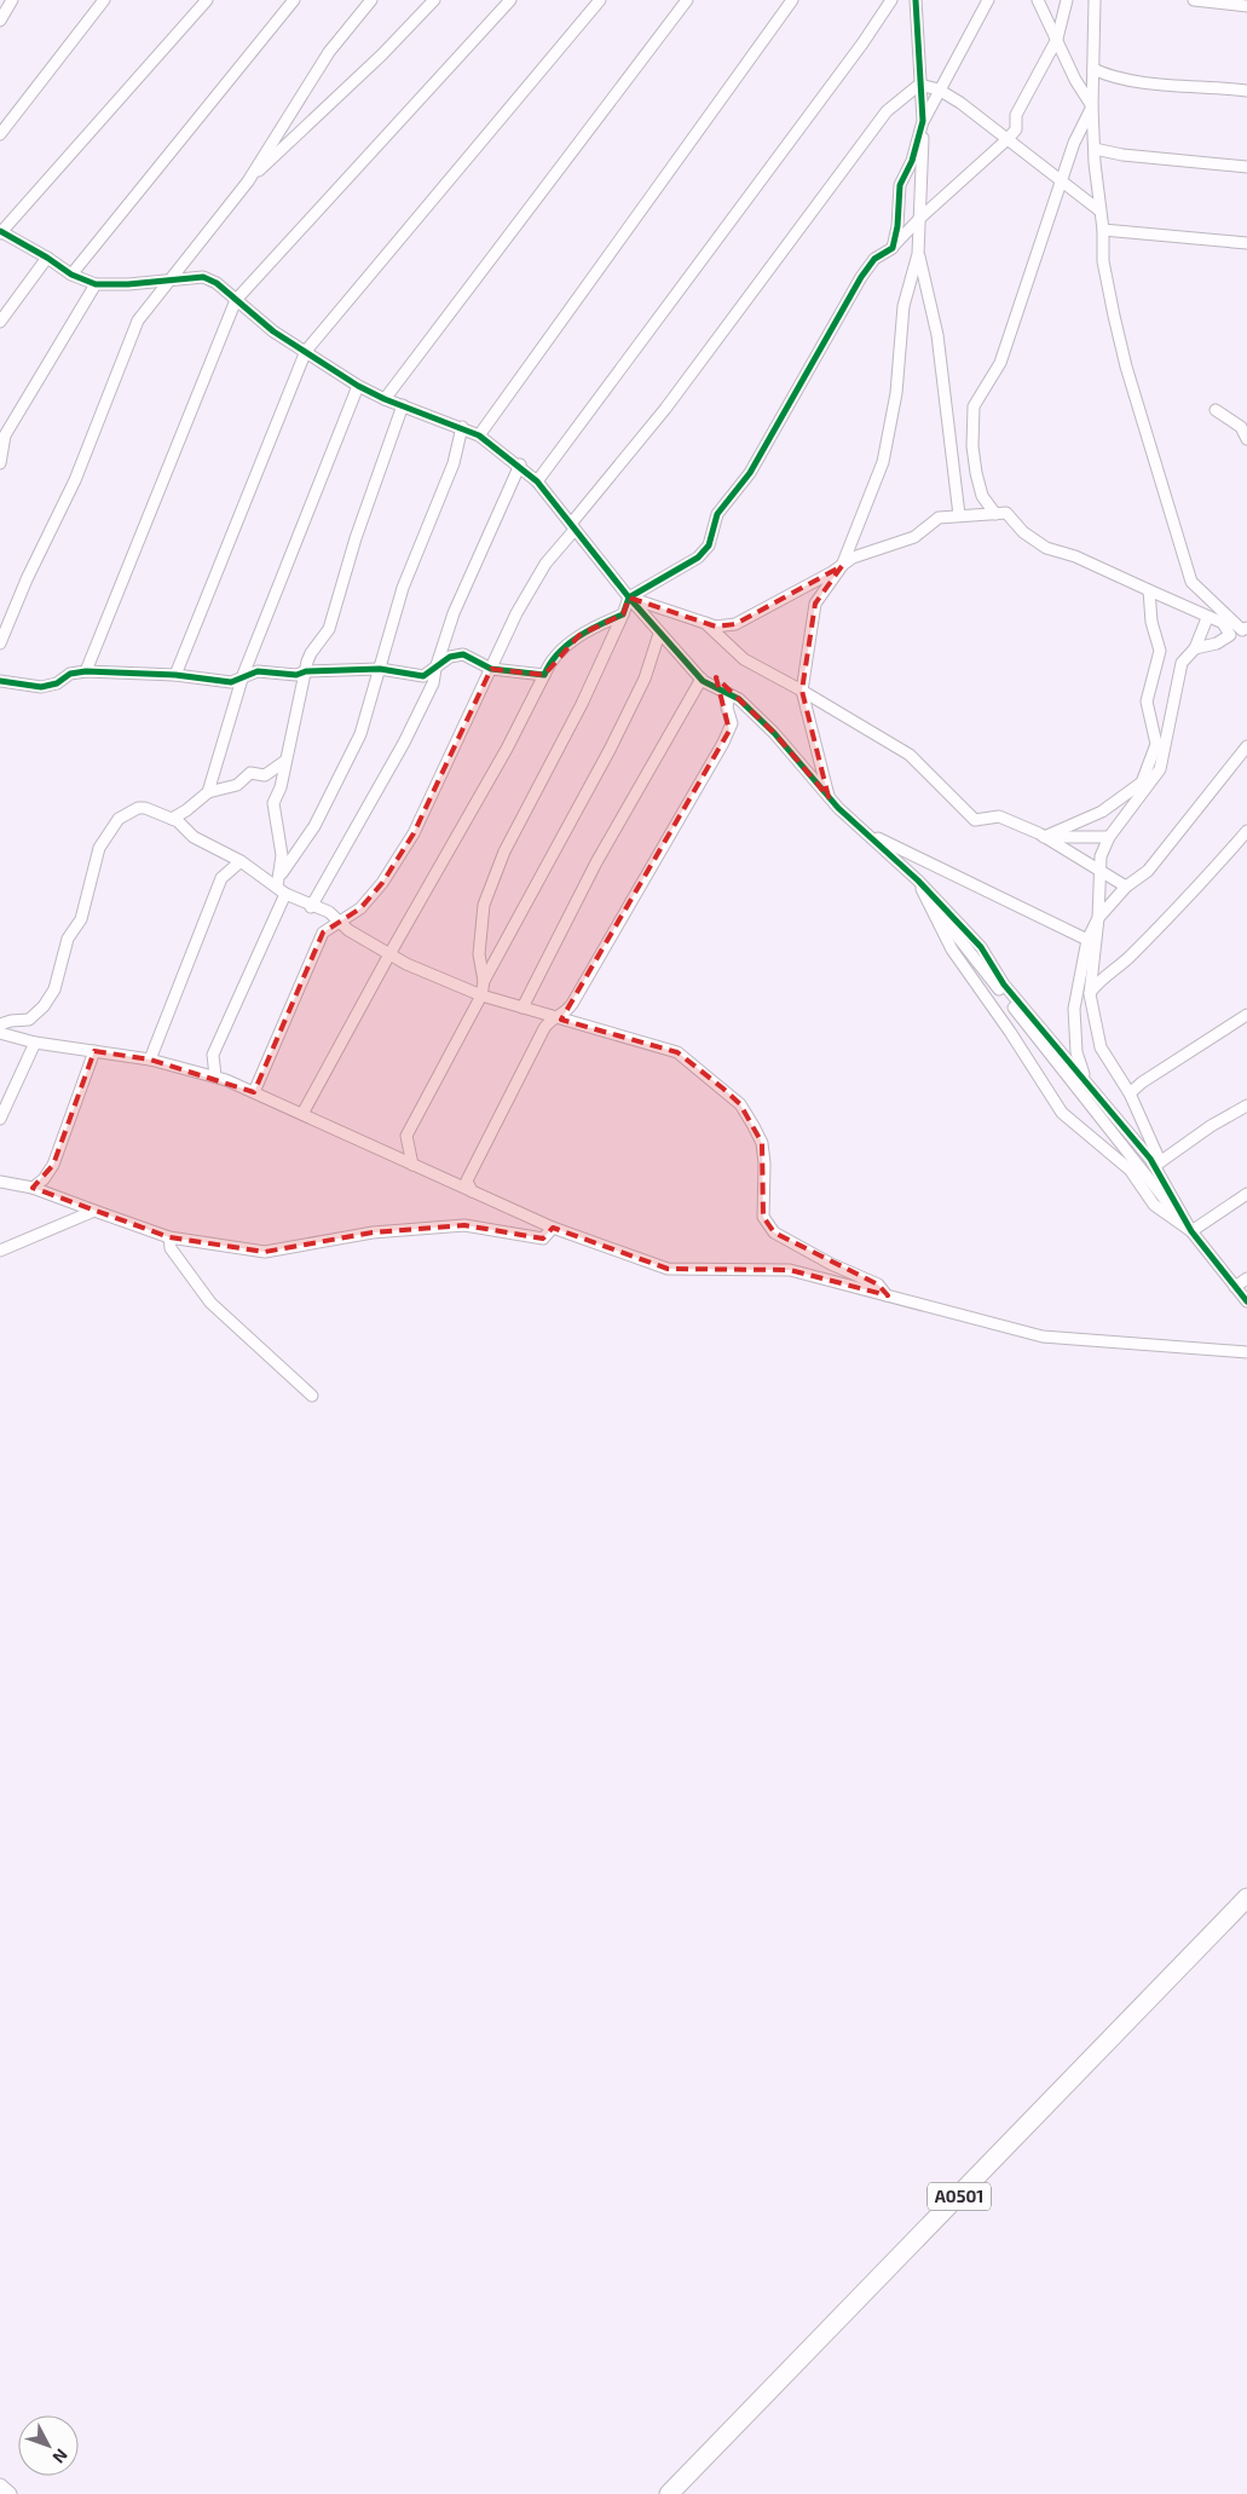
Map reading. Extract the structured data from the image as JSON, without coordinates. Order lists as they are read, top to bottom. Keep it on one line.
{"streets":{"highway":["A0501"]},"north":"bottom right"}
